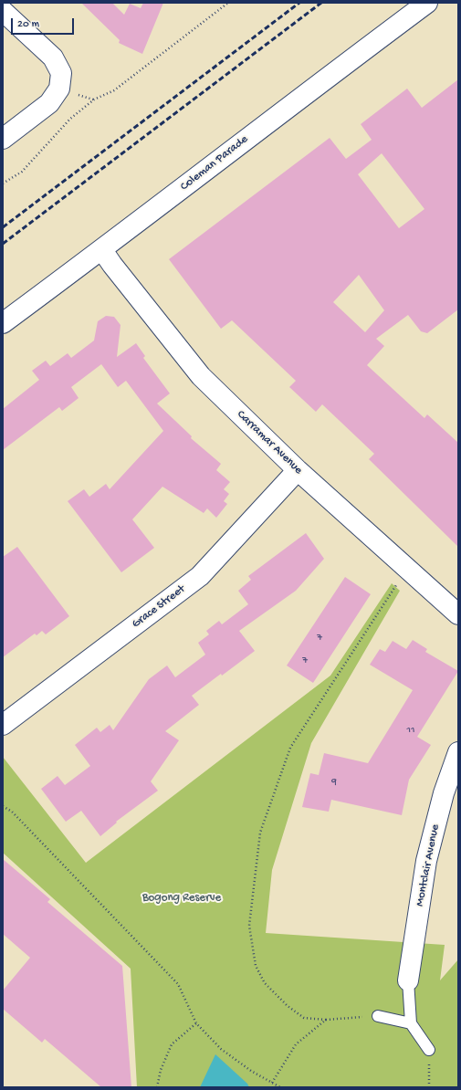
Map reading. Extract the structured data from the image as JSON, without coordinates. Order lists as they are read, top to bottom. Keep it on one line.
{"streets":{"street":["Coleman Parade","Carramar Avenue","Grace Street","Montclair Avenue"]},"crossings":[["Coleman Parade","Carramar Avenue"],["Carramar Avenue","Grace Street"]],"parks":["Bogong Reserve"],"house_numbers":["7","7","11","9"],"scale_bar":"20 m"}
